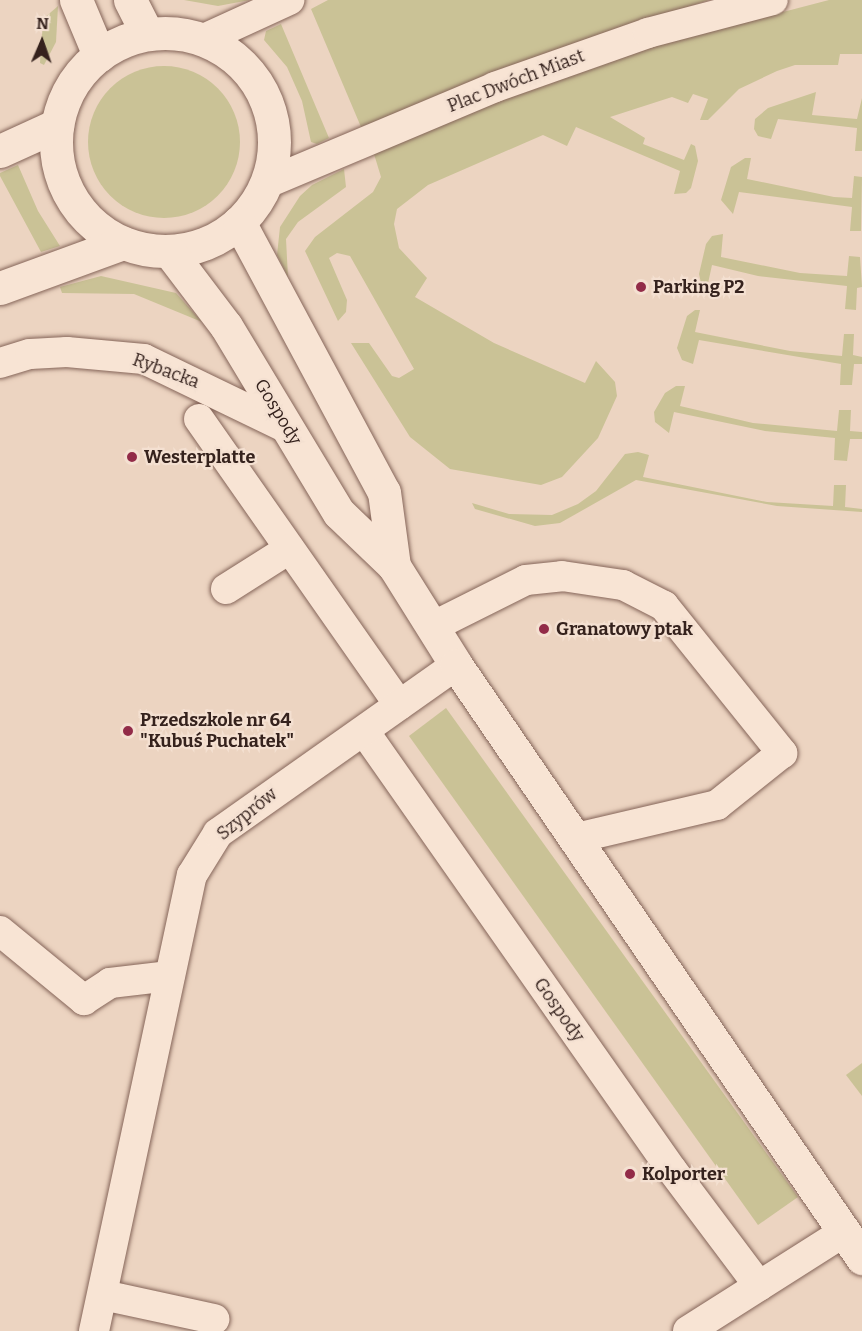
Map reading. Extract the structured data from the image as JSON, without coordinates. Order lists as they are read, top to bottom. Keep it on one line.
{"streets":{"street":["Plac Dwóch Miast","Rybacka","Gospody","Szyprów"]},"crossings":[["Rybacka","Gospody"],["Gospody","Szyprów"]],"places":["Parking P2","Westerplatte","Granatowy ptak","Przedszkole nr 64 \"Kubuś Puchatek\"","Kolporter"],"north":"top"}
